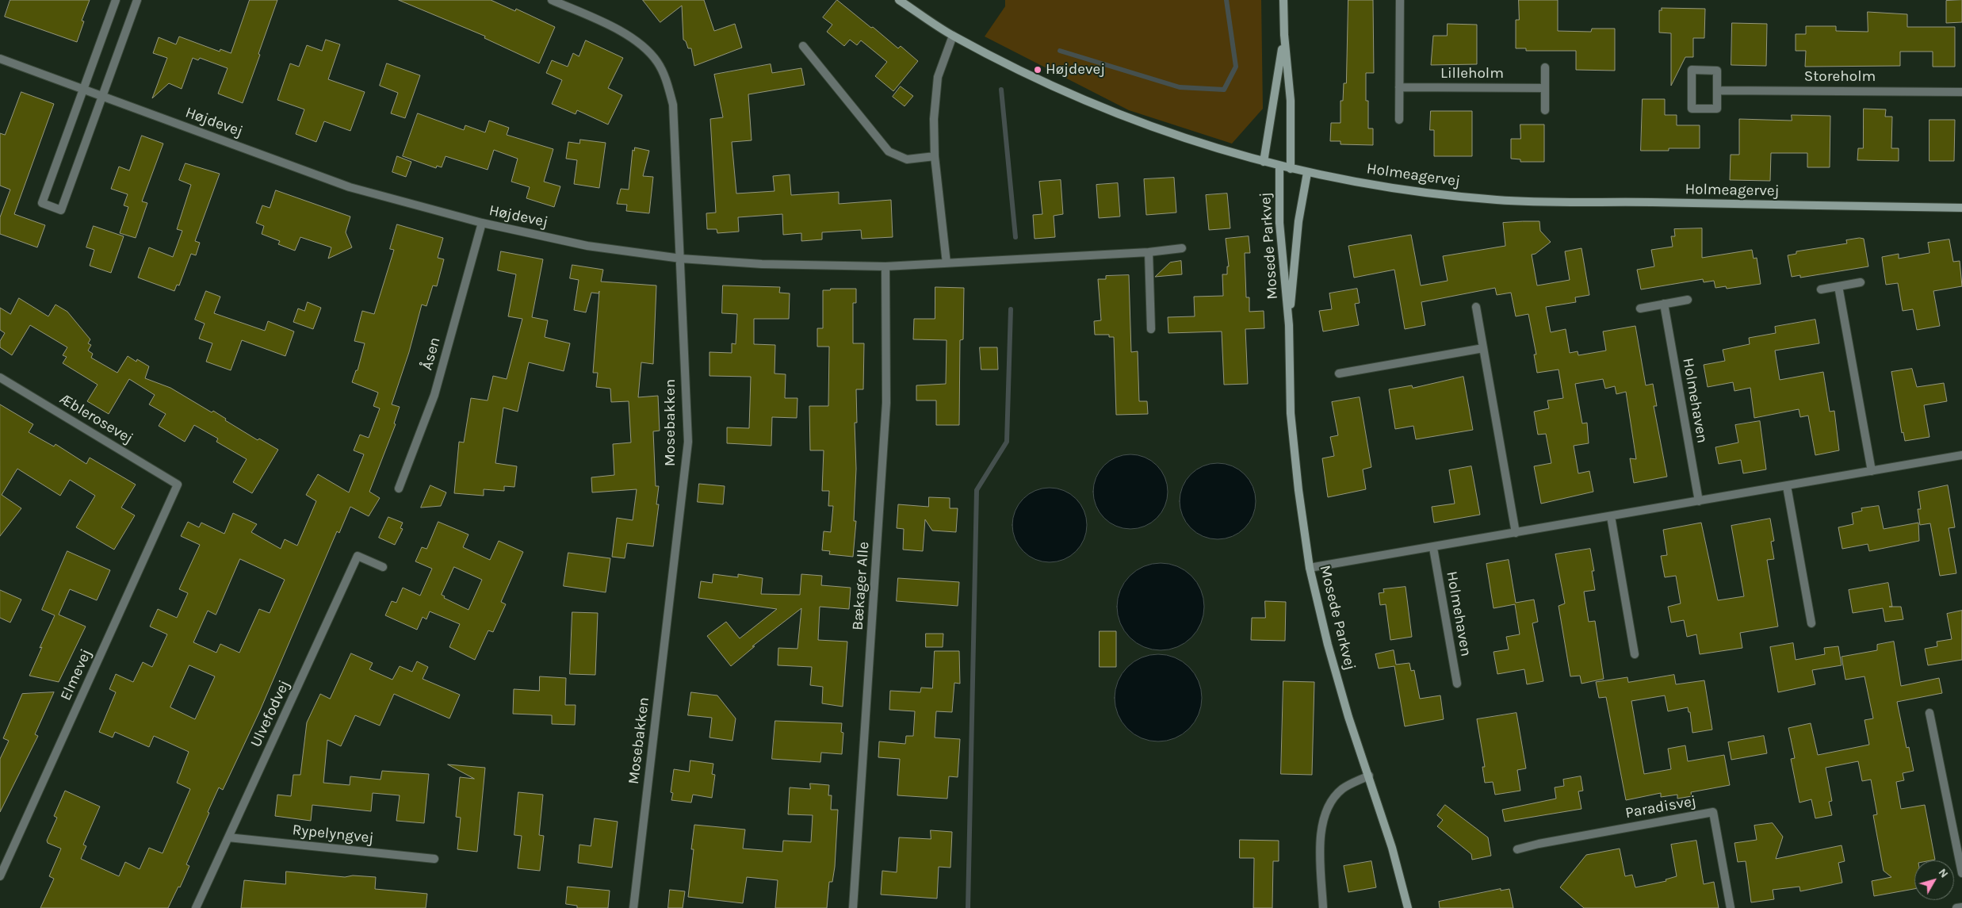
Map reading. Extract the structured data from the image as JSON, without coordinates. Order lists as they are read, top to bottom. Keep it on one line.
{"streets":{"street":["Lilleholm","Storeholm","Højdevej","Holmeagervej","Mosede Parkvej","Åsen","Holmehaven","Æblerosevej","Mosebakken","Bækager Alle","Elmevej","Ulvefodvej","Paradisvej","Rypelyngvej"]},"crossings":[["Højdevej","Åsen"],["Højdevej","Mosebakken"],["Højdevej","Bækager Alle"],["Holmeagervej","Mosede Parkvej"],["Æblerosevej","Elmevej"],["Ulvefodvej","Rypelyngvej"]],"places":["Højdevej"],"north":"top right"}
